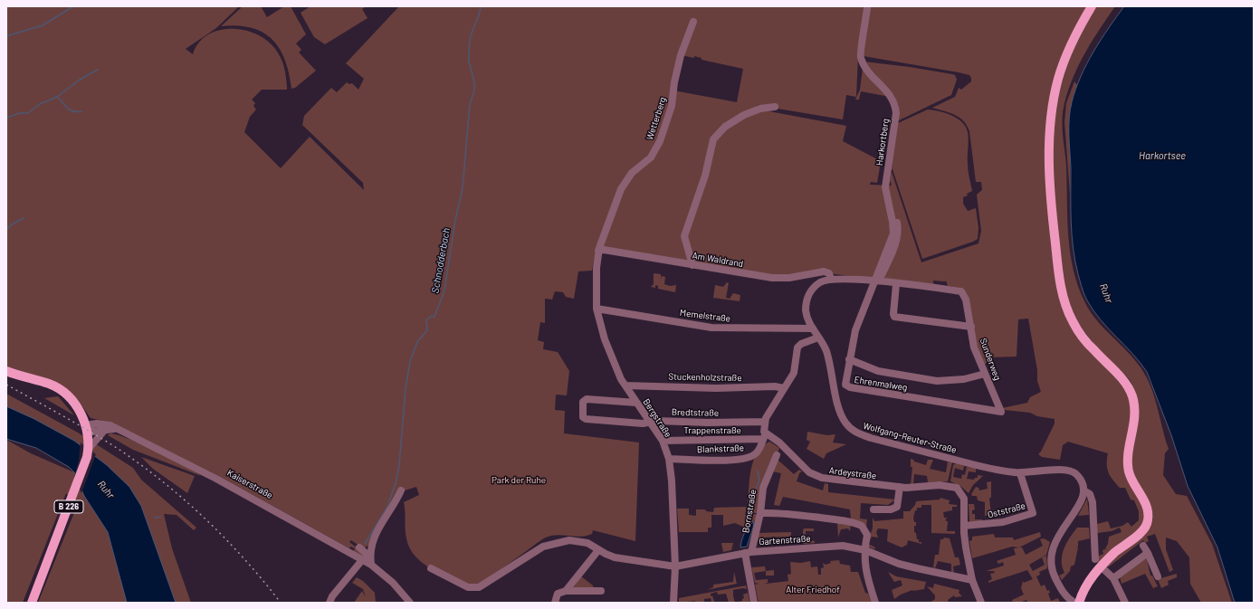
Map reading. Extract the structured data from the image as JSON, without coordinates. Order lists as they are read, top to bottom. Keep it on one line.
{"streets":{"main road":["B 226"],"street":["Wetterberg","Harkortberg","Am Waldrand","Memelstraße","Sunderweg","Stuckenholzstraße","Ehrenmalweg","Bredtstraße","Bergstraße","Trappenstraße","Wolfgang-Reuter-Straße","Blankstraße","Ardeystraße","Kaiserstraße","Oststraße","Bornstraße","Gartenstraße"]},"crossings":[["Wetterberg","Am Waldrand"],["Wetterberg","Bergstraße"],["Harkortberg","Ehrenmalweg"],["Am Waldrand","Bergstraße"],["Am Waldrand","Wolfgang-Reuter-Straße"],["Memelstraße","Bergstraße"],["Memelstraße","Wolfgang-Reuter-Straße"],["Sunderweg","Ehrenmalweg"],["Stuckenholzstraße","Bergstraße"],["Bredtstraße","Bergstraße"],["Bergstraße","Trappenstraße"],["Bergstraße","Blankstraße"],["Bergstraße","Gartenstraße"],["Trappenstraße","Blankstraße"],["Trappenstraße","Ardeystraße"],["Wolfgang-Reuter-Straße","Oststraße"],["Blankstraße","Ardeystraße"],["Ardeystraße","Oststraße"],["Ardeystraße","Gartenstraße"],["Kaiserstraße","B 226"],["Bornstraße","Gartenstraße"]],"water":["Harkortsee","Schnodderbach","Ruhr"],"parks":["Park der Ruhe","Alter Friedhof"]}
